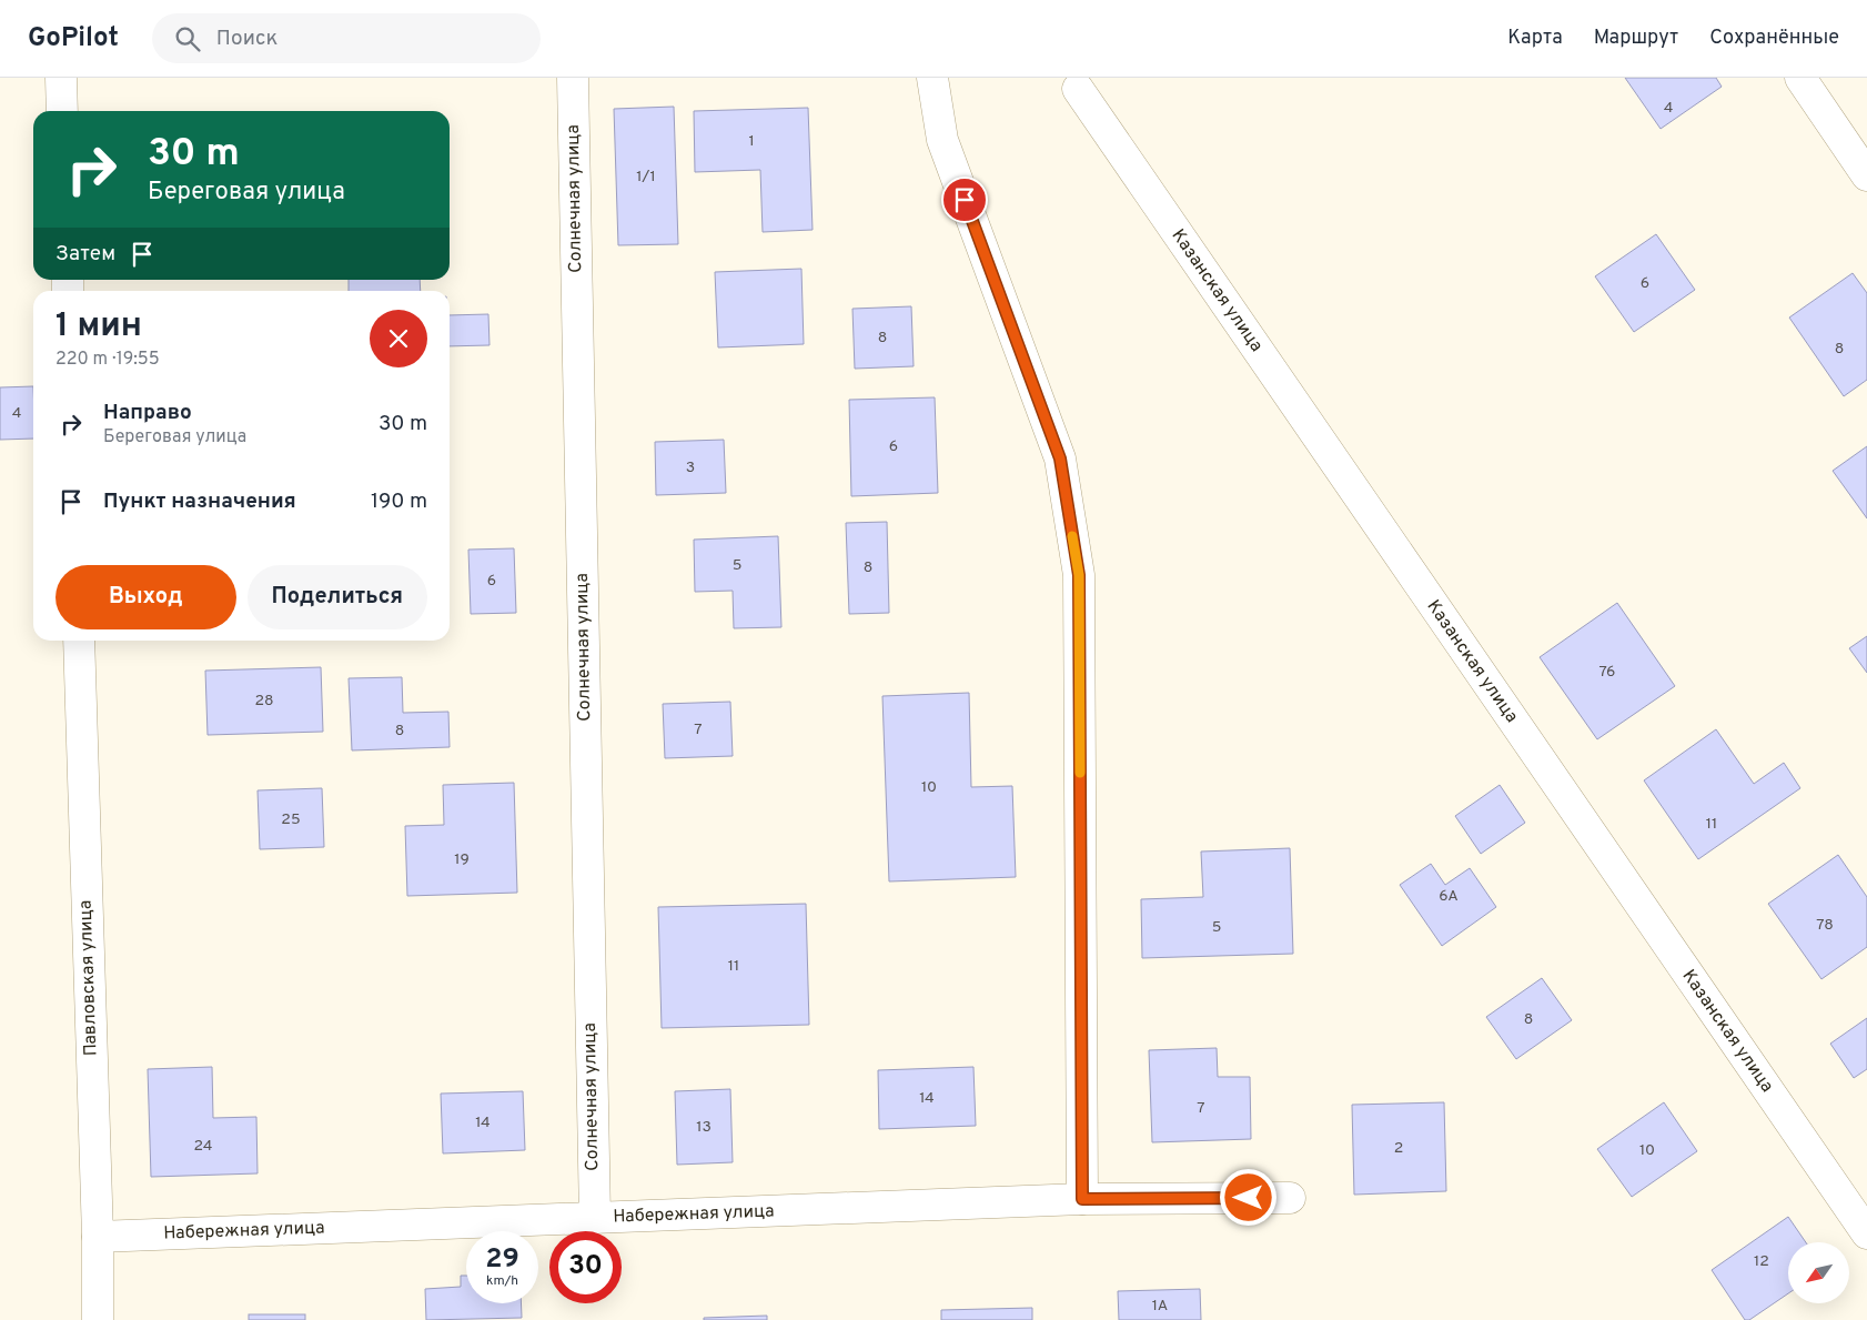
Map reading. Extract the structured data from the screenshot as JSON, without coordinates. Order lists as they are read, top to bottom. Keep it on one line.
{"streets":{"street":["Солнечная улица","Казанская улица","Павловская улица","Набережная улица"]},"crossings":[["Солнечная улица","Набережная улица"],["Павловская улица","Набережная улица"]],"house_numbers":["4","1","1/1","6","8","8","4","6","3","5","8","6","76","28","7","8","10","25","11","19","6А","78","5","11","8","14","7","14","13","24","2","10","12","1А"],"north":"bottom left","page":{"header":"GoPilot","search":"Поиск","nav":["Карта","Маршрут","Сохранённые"],"turn":["30 m","Береговая улица"],"then":"Затем","heading":["1 мин","220 m · 19:55"],"list":[{"name":"Направо","note":"Береговая улица","value":"30 m"},{"name":"Пункт назначения","value":"190 m"}],"buttons":["Выход","Поделиться"],"speed":"29 km/h","limit":"30"}}
